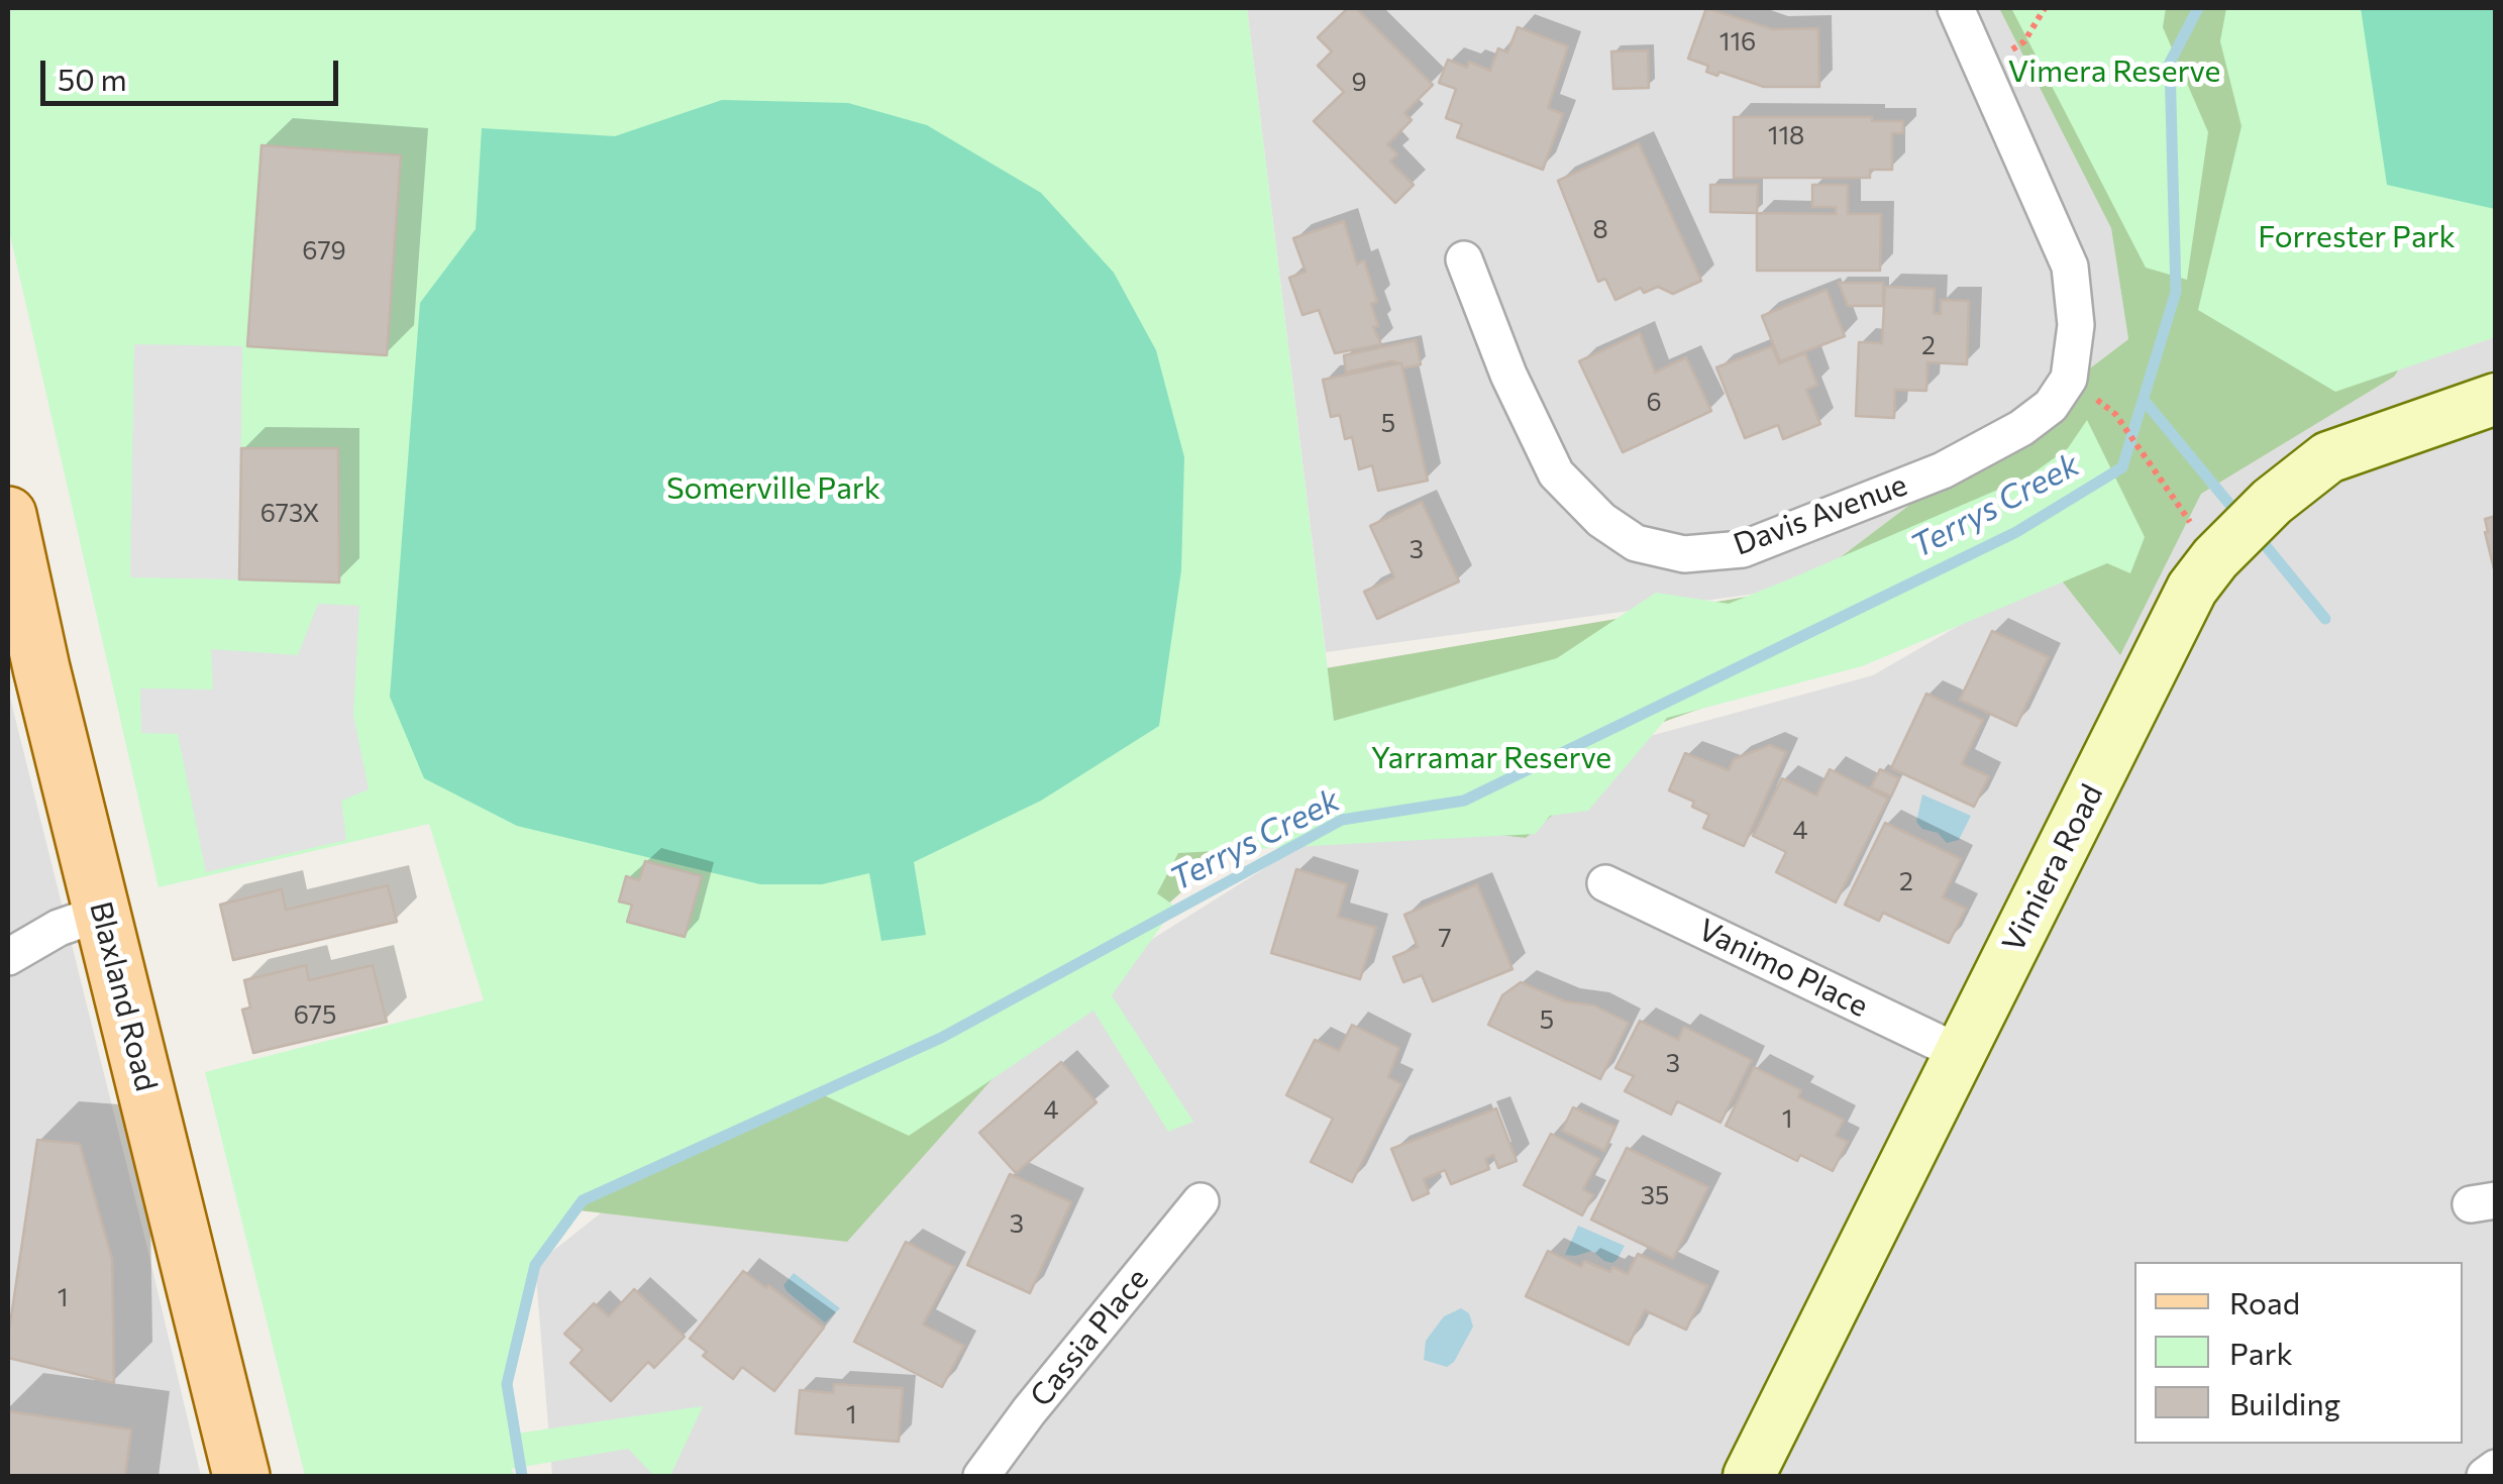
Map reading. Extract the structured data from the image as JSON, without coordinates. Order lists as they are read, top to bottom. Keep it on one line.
{"streets":{"main road":["Blaxland Road"],"street":["Davis Avenue","Vimiera Road","Vanimo Place","Cassia Place"]},"crossings":[["Vimiera Road","Vanimo Place"]],"water":["Terrys Creek"],"parks":["Vimera Reserve","Forrester Park","Somerville Park","Yarramar Reserve"],"house_numbers":["116","9","118","8","679","2","6","5","673X","3","4","2","7","675","5","3","4","1","35","3","1","1"],"legend":["Road","Park","Building"],"scale_bar":"50 m"}
